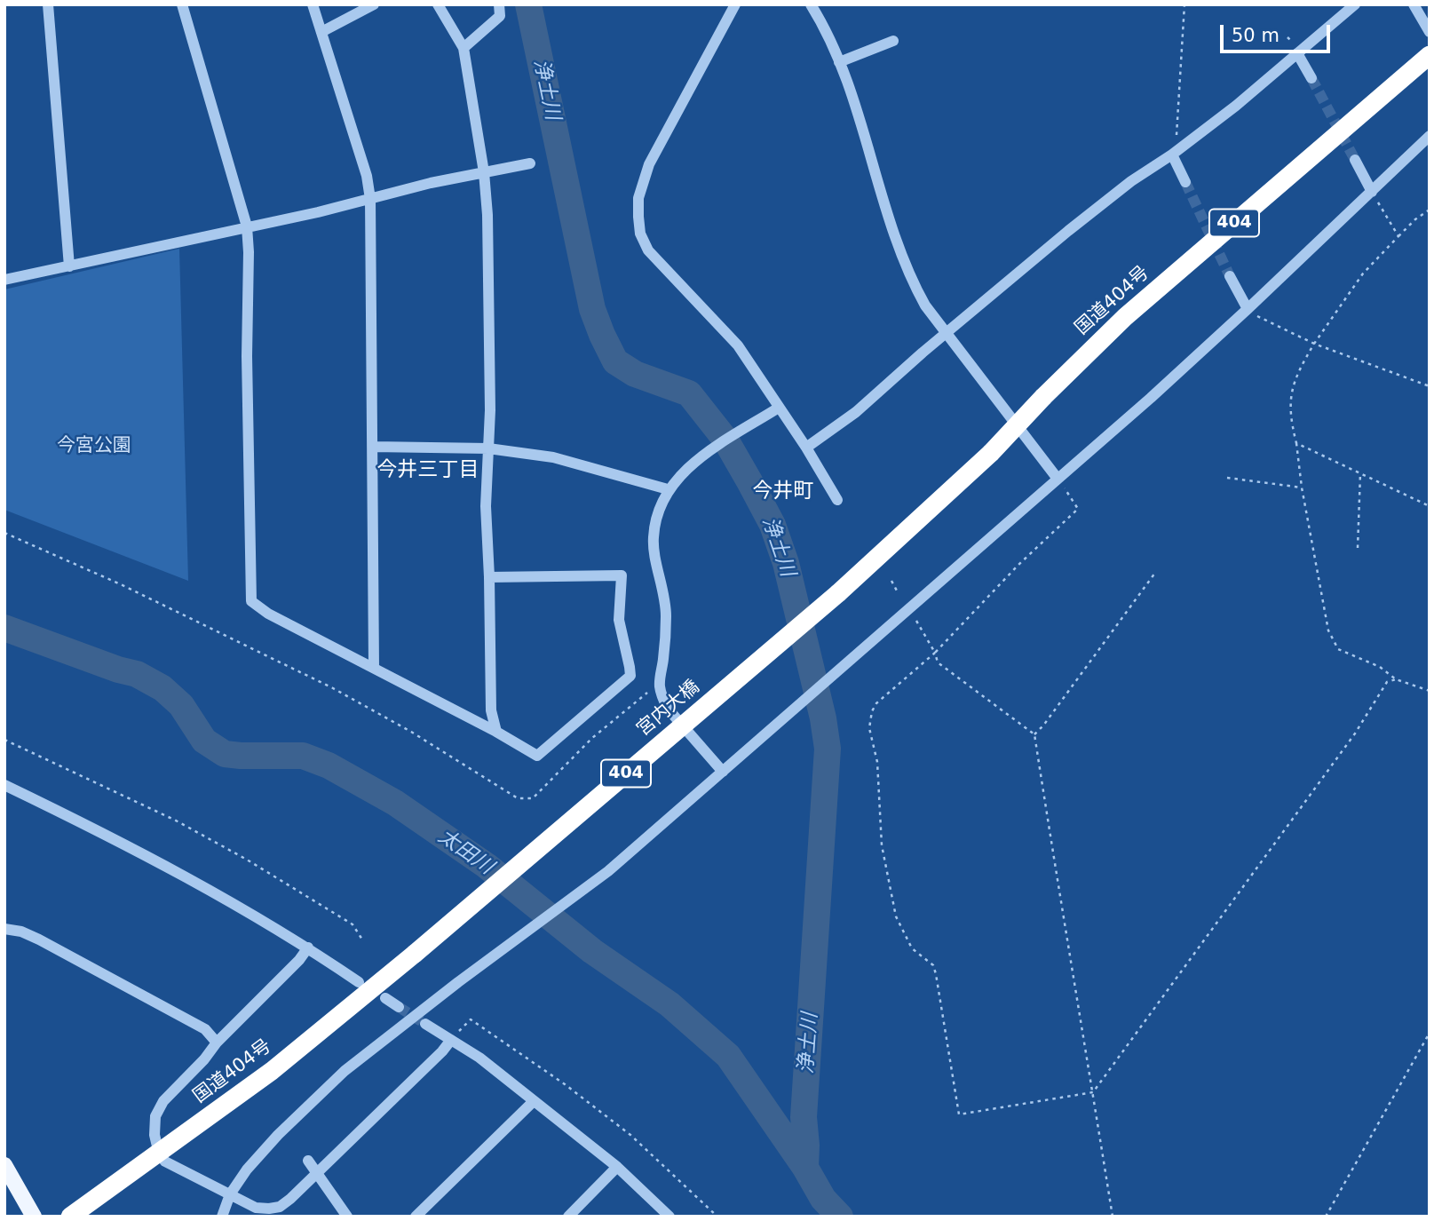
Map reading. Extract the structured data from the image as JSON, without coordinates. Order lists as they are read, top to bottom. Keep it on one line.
{"streets":{"highway":["404","国道404号","宮内大橋"]},"crossings":[["国道404号","宮内大橋"]],"districts":["今井三丁目","今井町"],"water":["浄土川","太田川"],"parks":["今宮公園"],"scale_bar":"50 m"}
